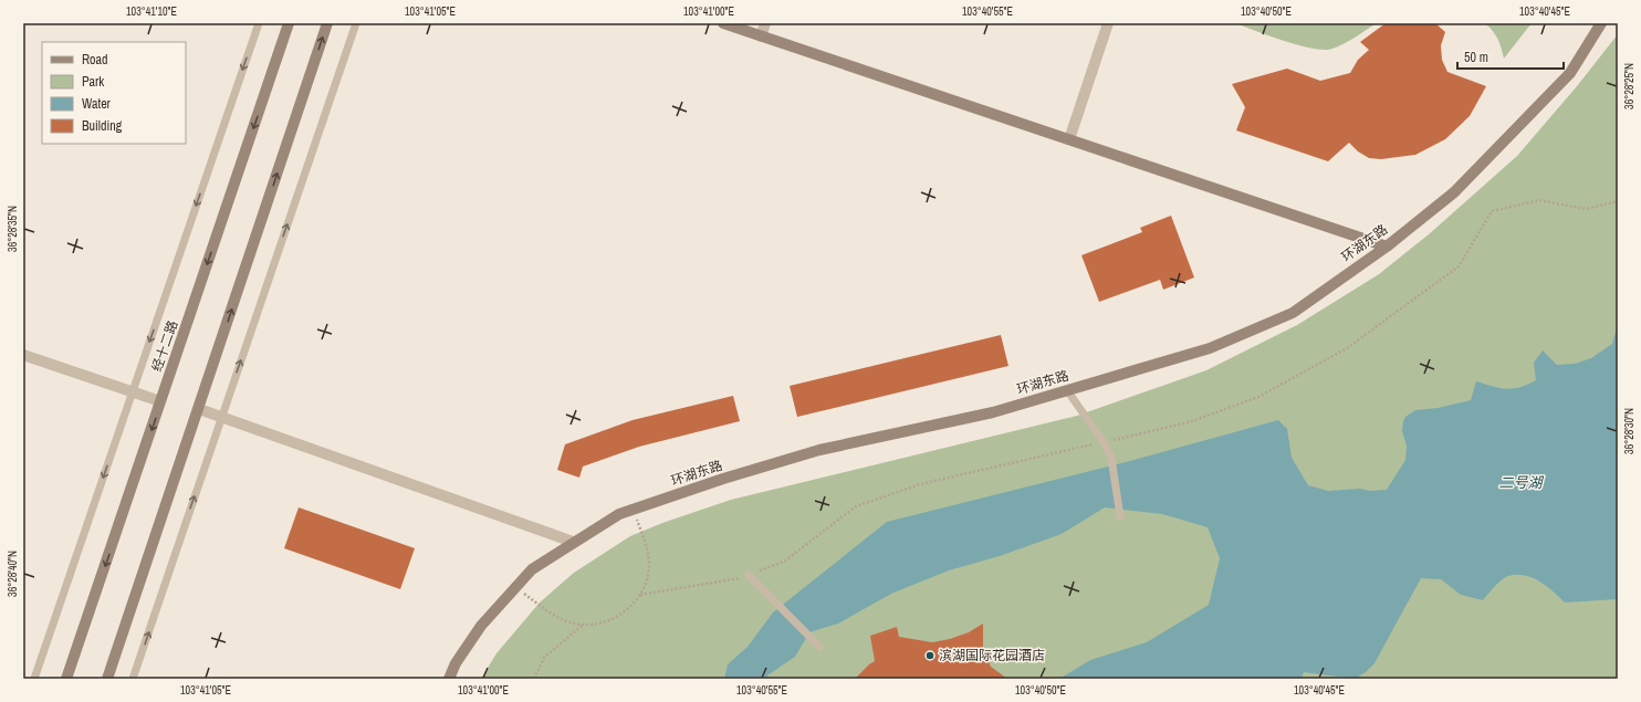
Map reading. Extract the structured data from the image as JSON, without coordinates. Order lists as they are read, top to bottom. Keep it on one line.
{"streets":{"street":["环湖东路","经十二路"]},"water":["二号湖"],"places":["滨湖国际花园酒店"],"legend":["Road","Park","Water","Building"],"scale_bar":"50 m","coordinates":["103°41'10\"E","103°41'05\"E","103°41'00\"E","103°40'55\"E","103°40'50\"E","103°40'45\"E","36°28'25\"N","36°28'35\"N","36°28'30\"N","36°28'40\"N"]}
